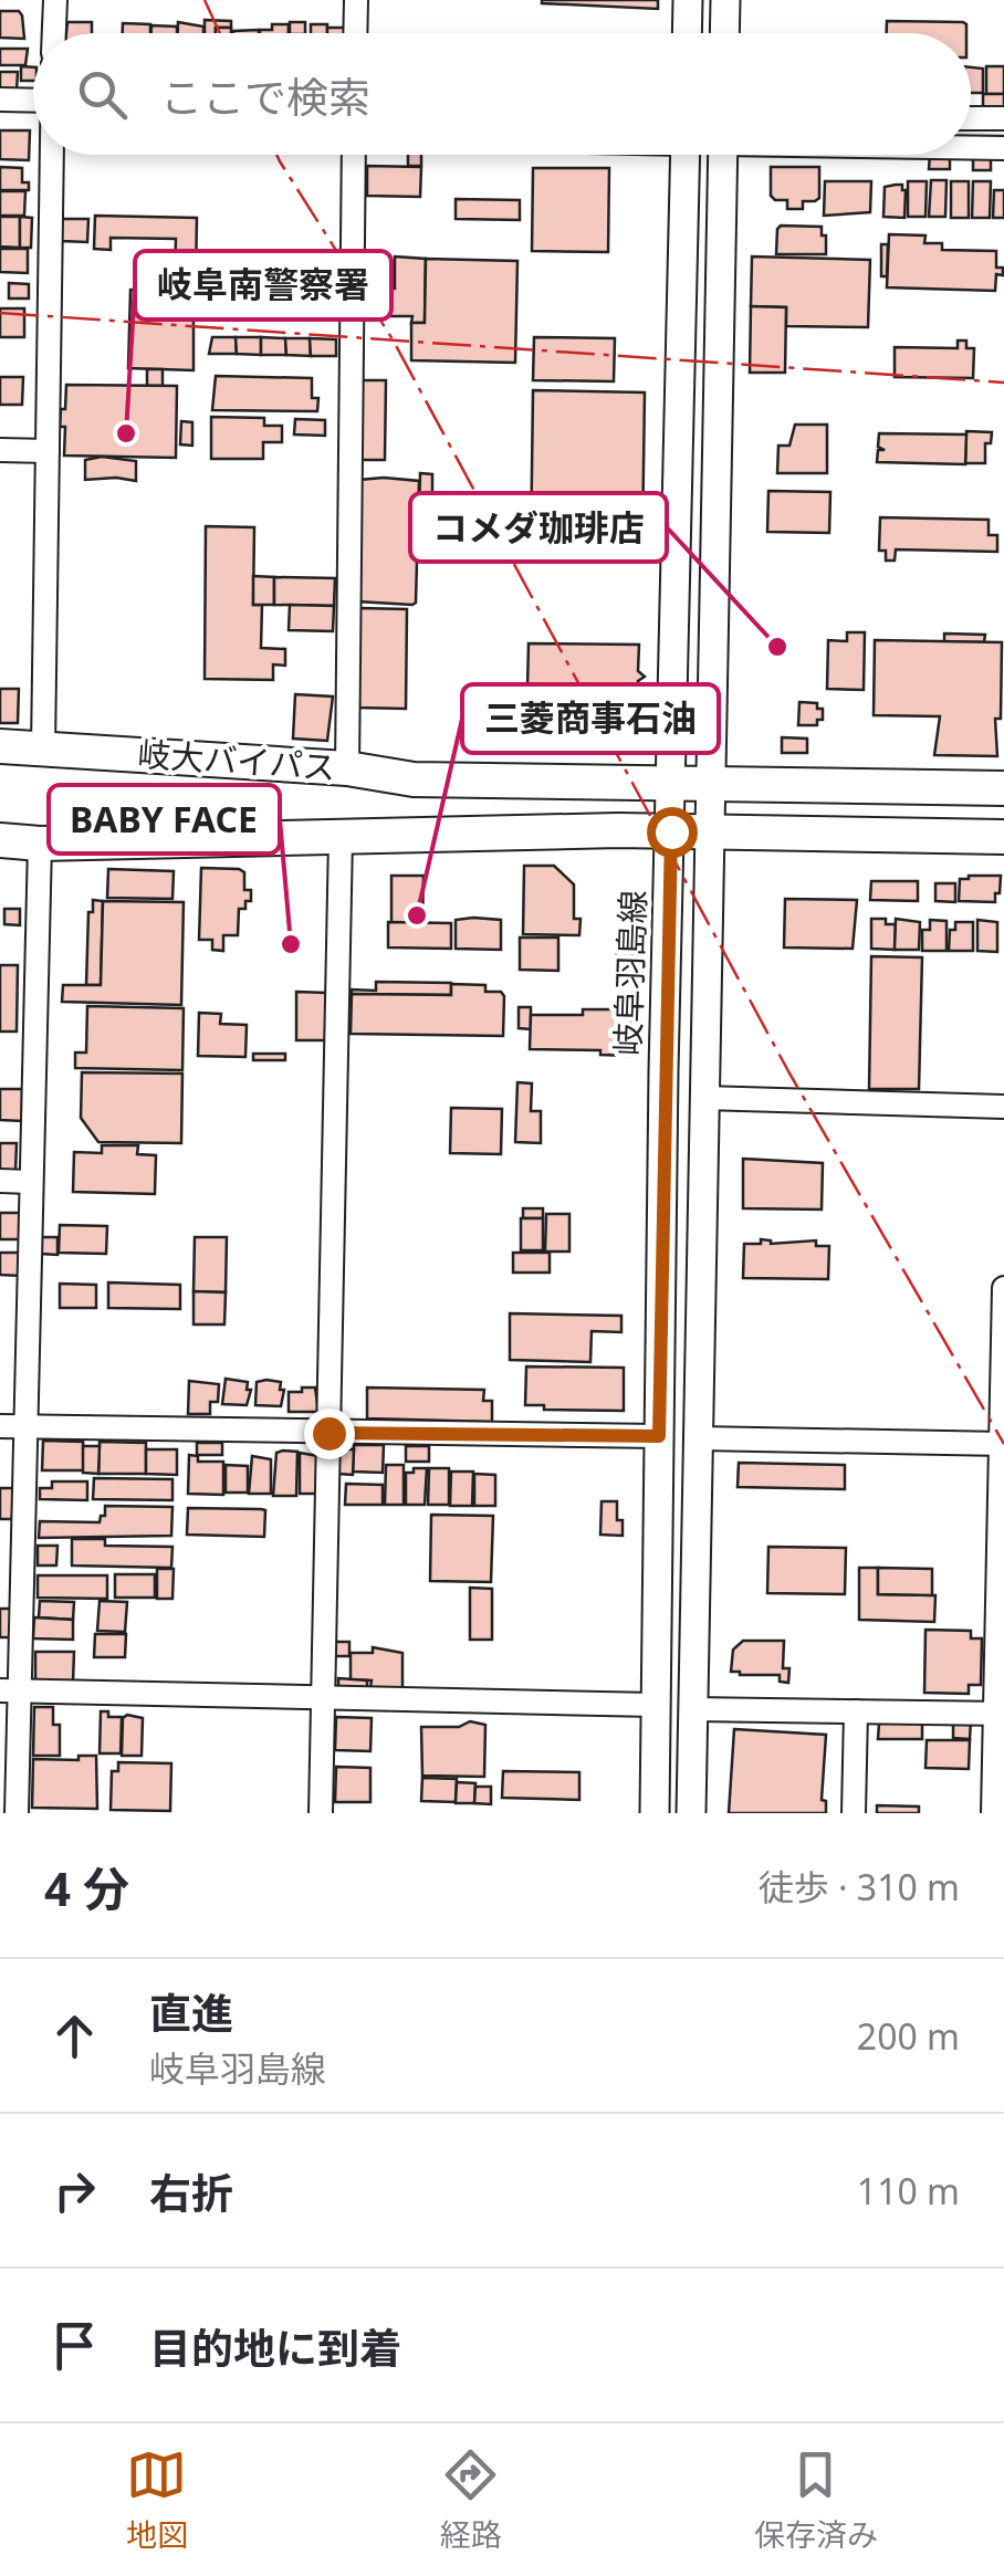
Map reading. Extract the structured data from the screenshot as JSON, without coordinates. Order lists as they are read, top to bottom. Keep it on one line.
{"streets":{"highway":["岐大バイパス"],"main road":["岐阜羽島線"]},"crossings":[["岐大バイパス","岐阜羽島線"]],"places":["岐阜南警察署","コメダ珈琲店","三菱商事石油","BABY FACE"],"page":{"search":"ここで検索","heading":["4 分","徒歩 · 310 m"],"list":[["直進","岐阜羽島線","200 m"],["右折","110 m"],"目的地に到着"],"nav":["地図","経路","保存済み"]}}
